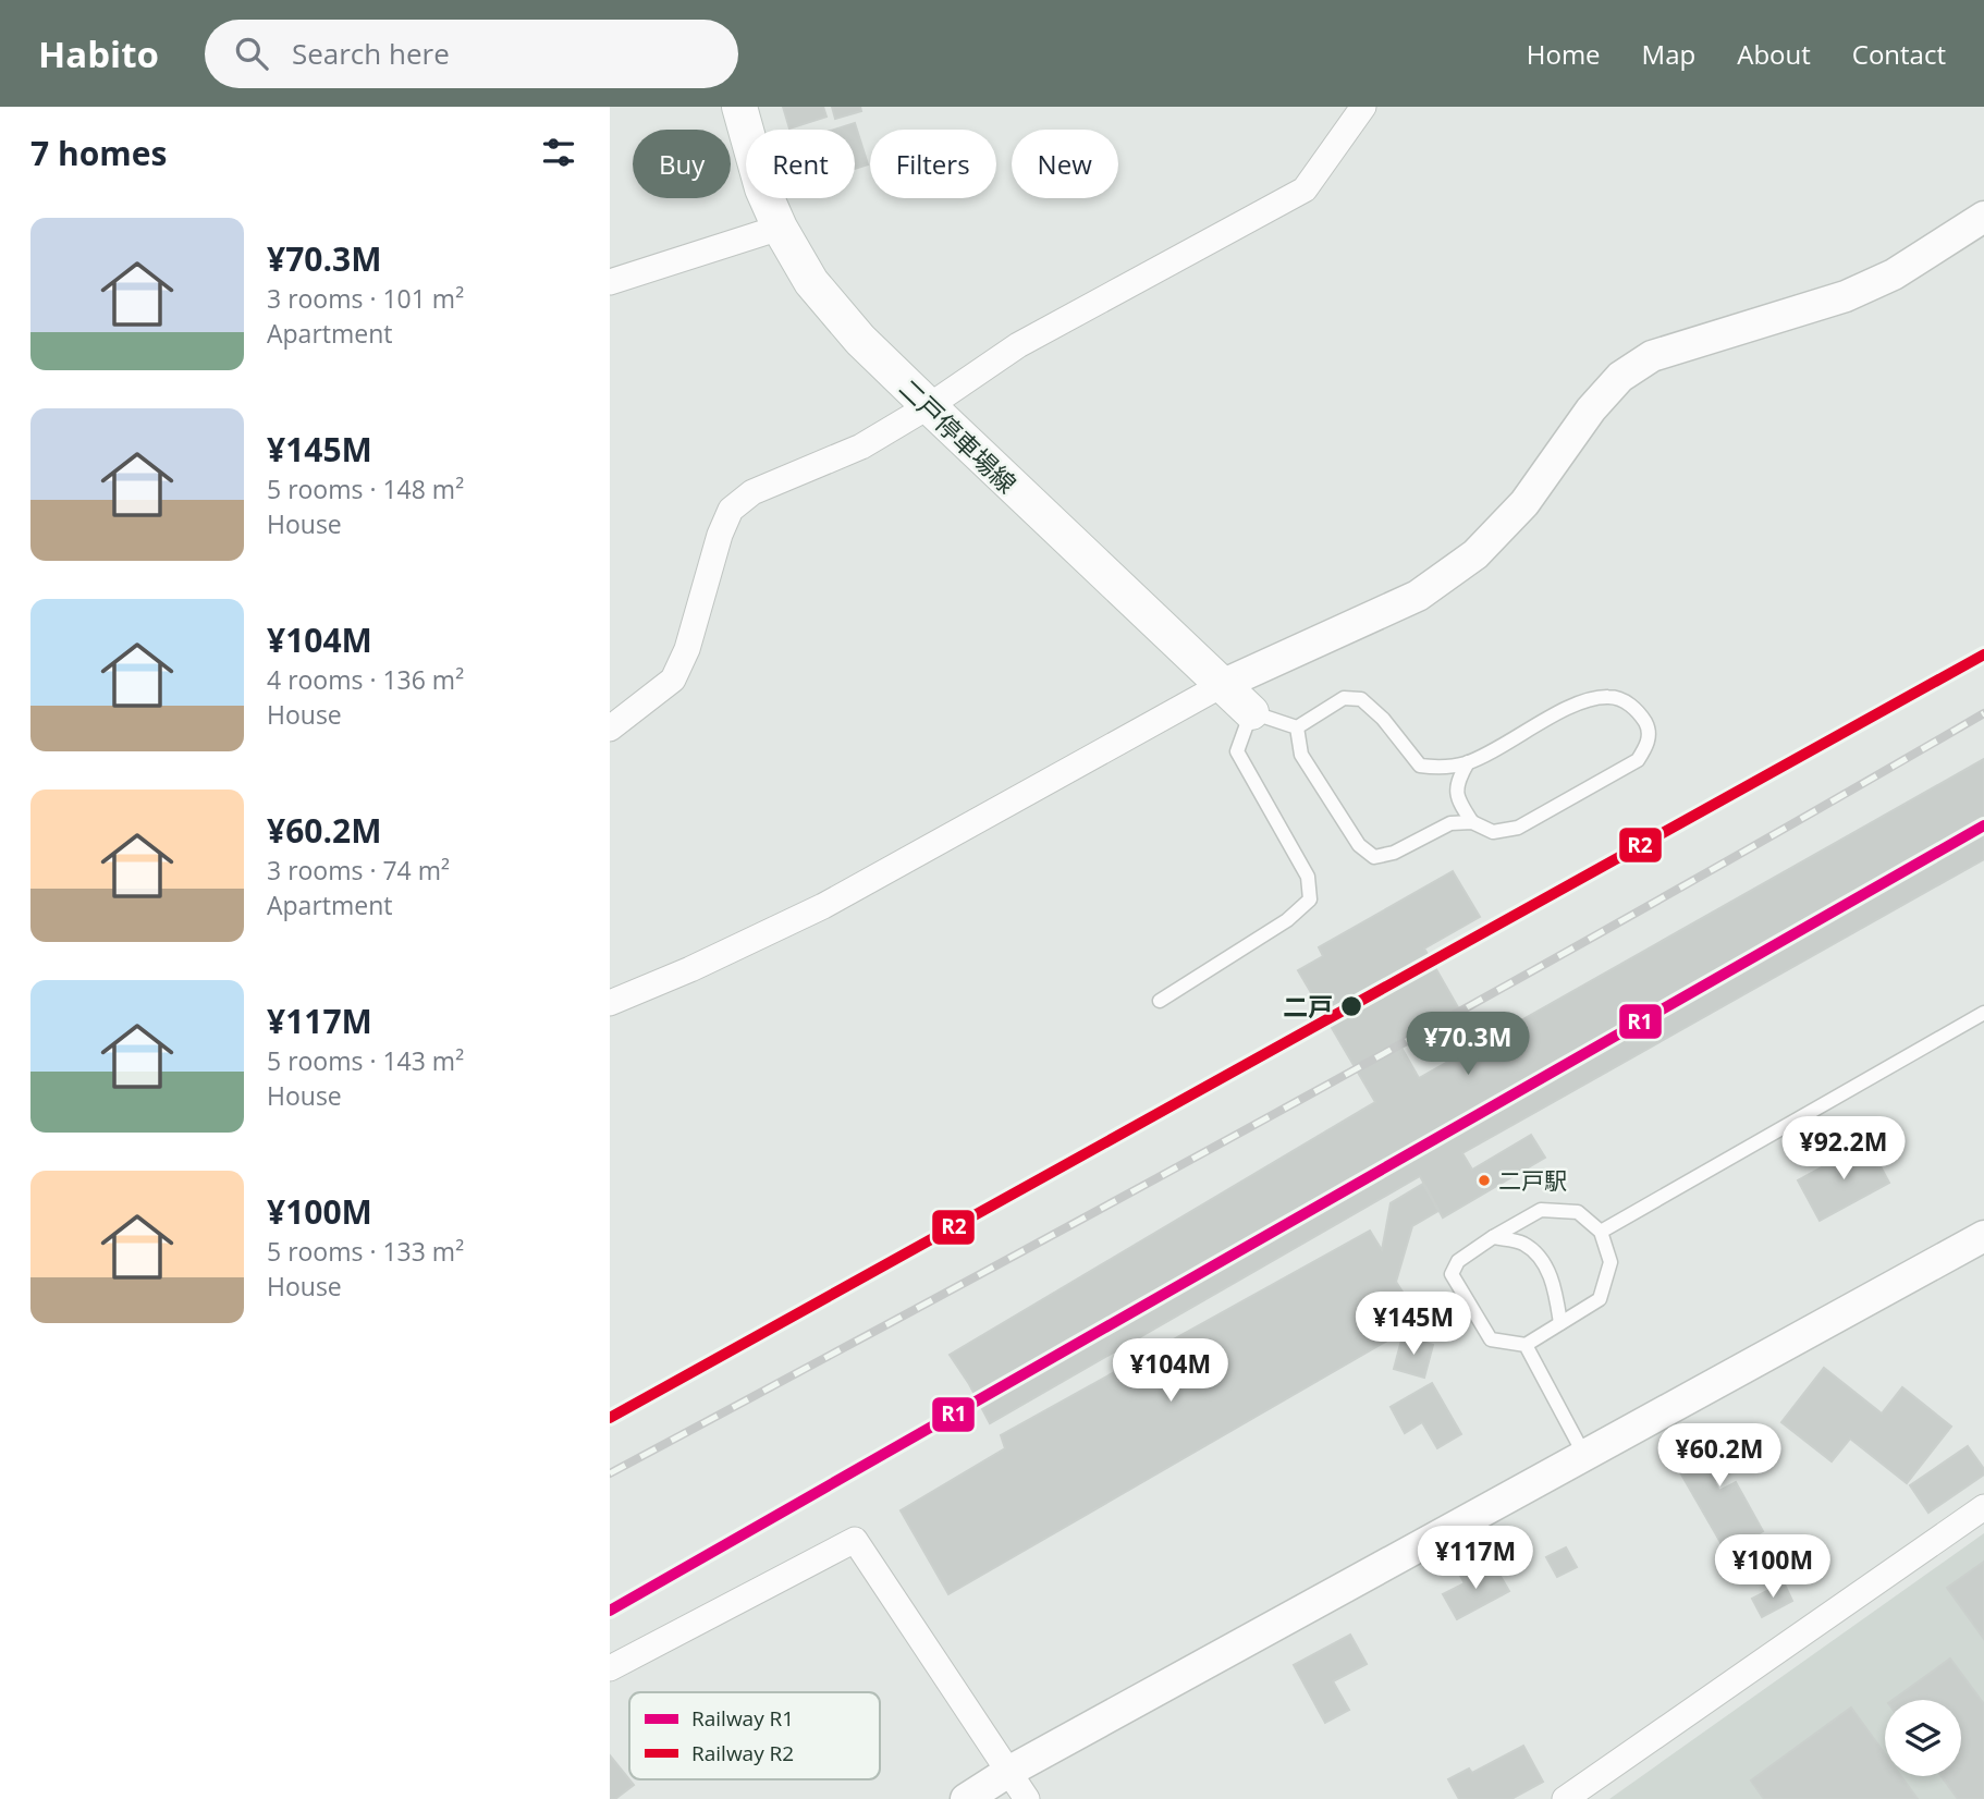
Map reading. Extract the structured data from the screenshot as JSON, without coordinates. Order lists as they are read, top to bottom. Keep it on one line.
{"streets":{"main road":["二戸停車場線"]},"places":["二戸","二戸駅"],"lines":["rail line R2","rail line R1"],"legend":["Railway R1","Railway R2"],"page":{"header":"Habito","search":"Search here","nav":["Home","Map","About","Contact"],"heading":"7 homes","chip":["Buy","Rent","Filters","New"],"list":[{"name":"¥70.3M","note":"3 rooms · 101 m² · Apartment"},{"name":"¥145M","note":"5 rooms · 148 m² · House"},{"name":"¥104M","note":"4 rooms · 136 m² · House"},{"name":"¥60.2M","note":"3 rooms · 74 m² · Apartment"},{"name":"¥117M","note":"5 rooms · 143 m² · House"},{"name":"¥100M","note":"5 rooms · 133 m² · House"}],"price":["¥70.3M","¥92.2M","¥145M","¥104M","¥60.2M","¥117M","¥100M"]}}
